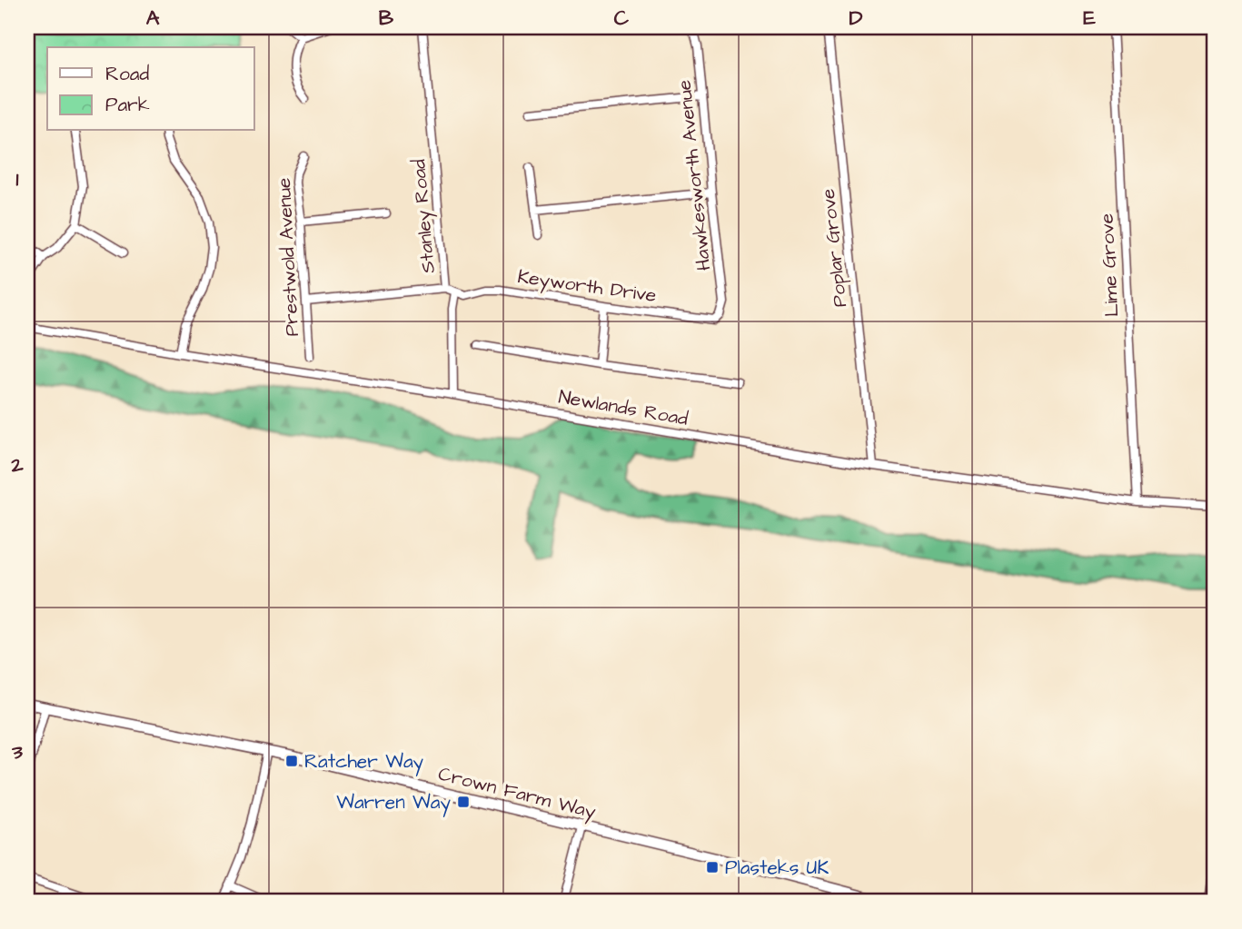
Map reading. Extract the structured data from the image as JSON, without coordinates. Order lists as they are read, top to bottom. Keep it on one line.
{"streets":{"street":["Hawkesworth Avenue","Stanley Road","Poplar Grove","Prestwold Avenue","Lime Grove","Keyworth Drive","Newlands Road","Crown Farm Way"]},"crossings":[["Hawkesworth Avenue","Keyworth Drive"],["Stanley Road","Keyworth Drive"],["Stanley Road","Newlands Road"],["Poplar Grove","Newlands Road"],["Lime Grove","Newlands Road"]],"places":{"transit":["Ratcher Way","Warren Way","Plasteks UK"]},"legend":["Road","Park"],"grid":{"columns":["A","B","C","D","E"],"rows":["1","2","3"]}}
